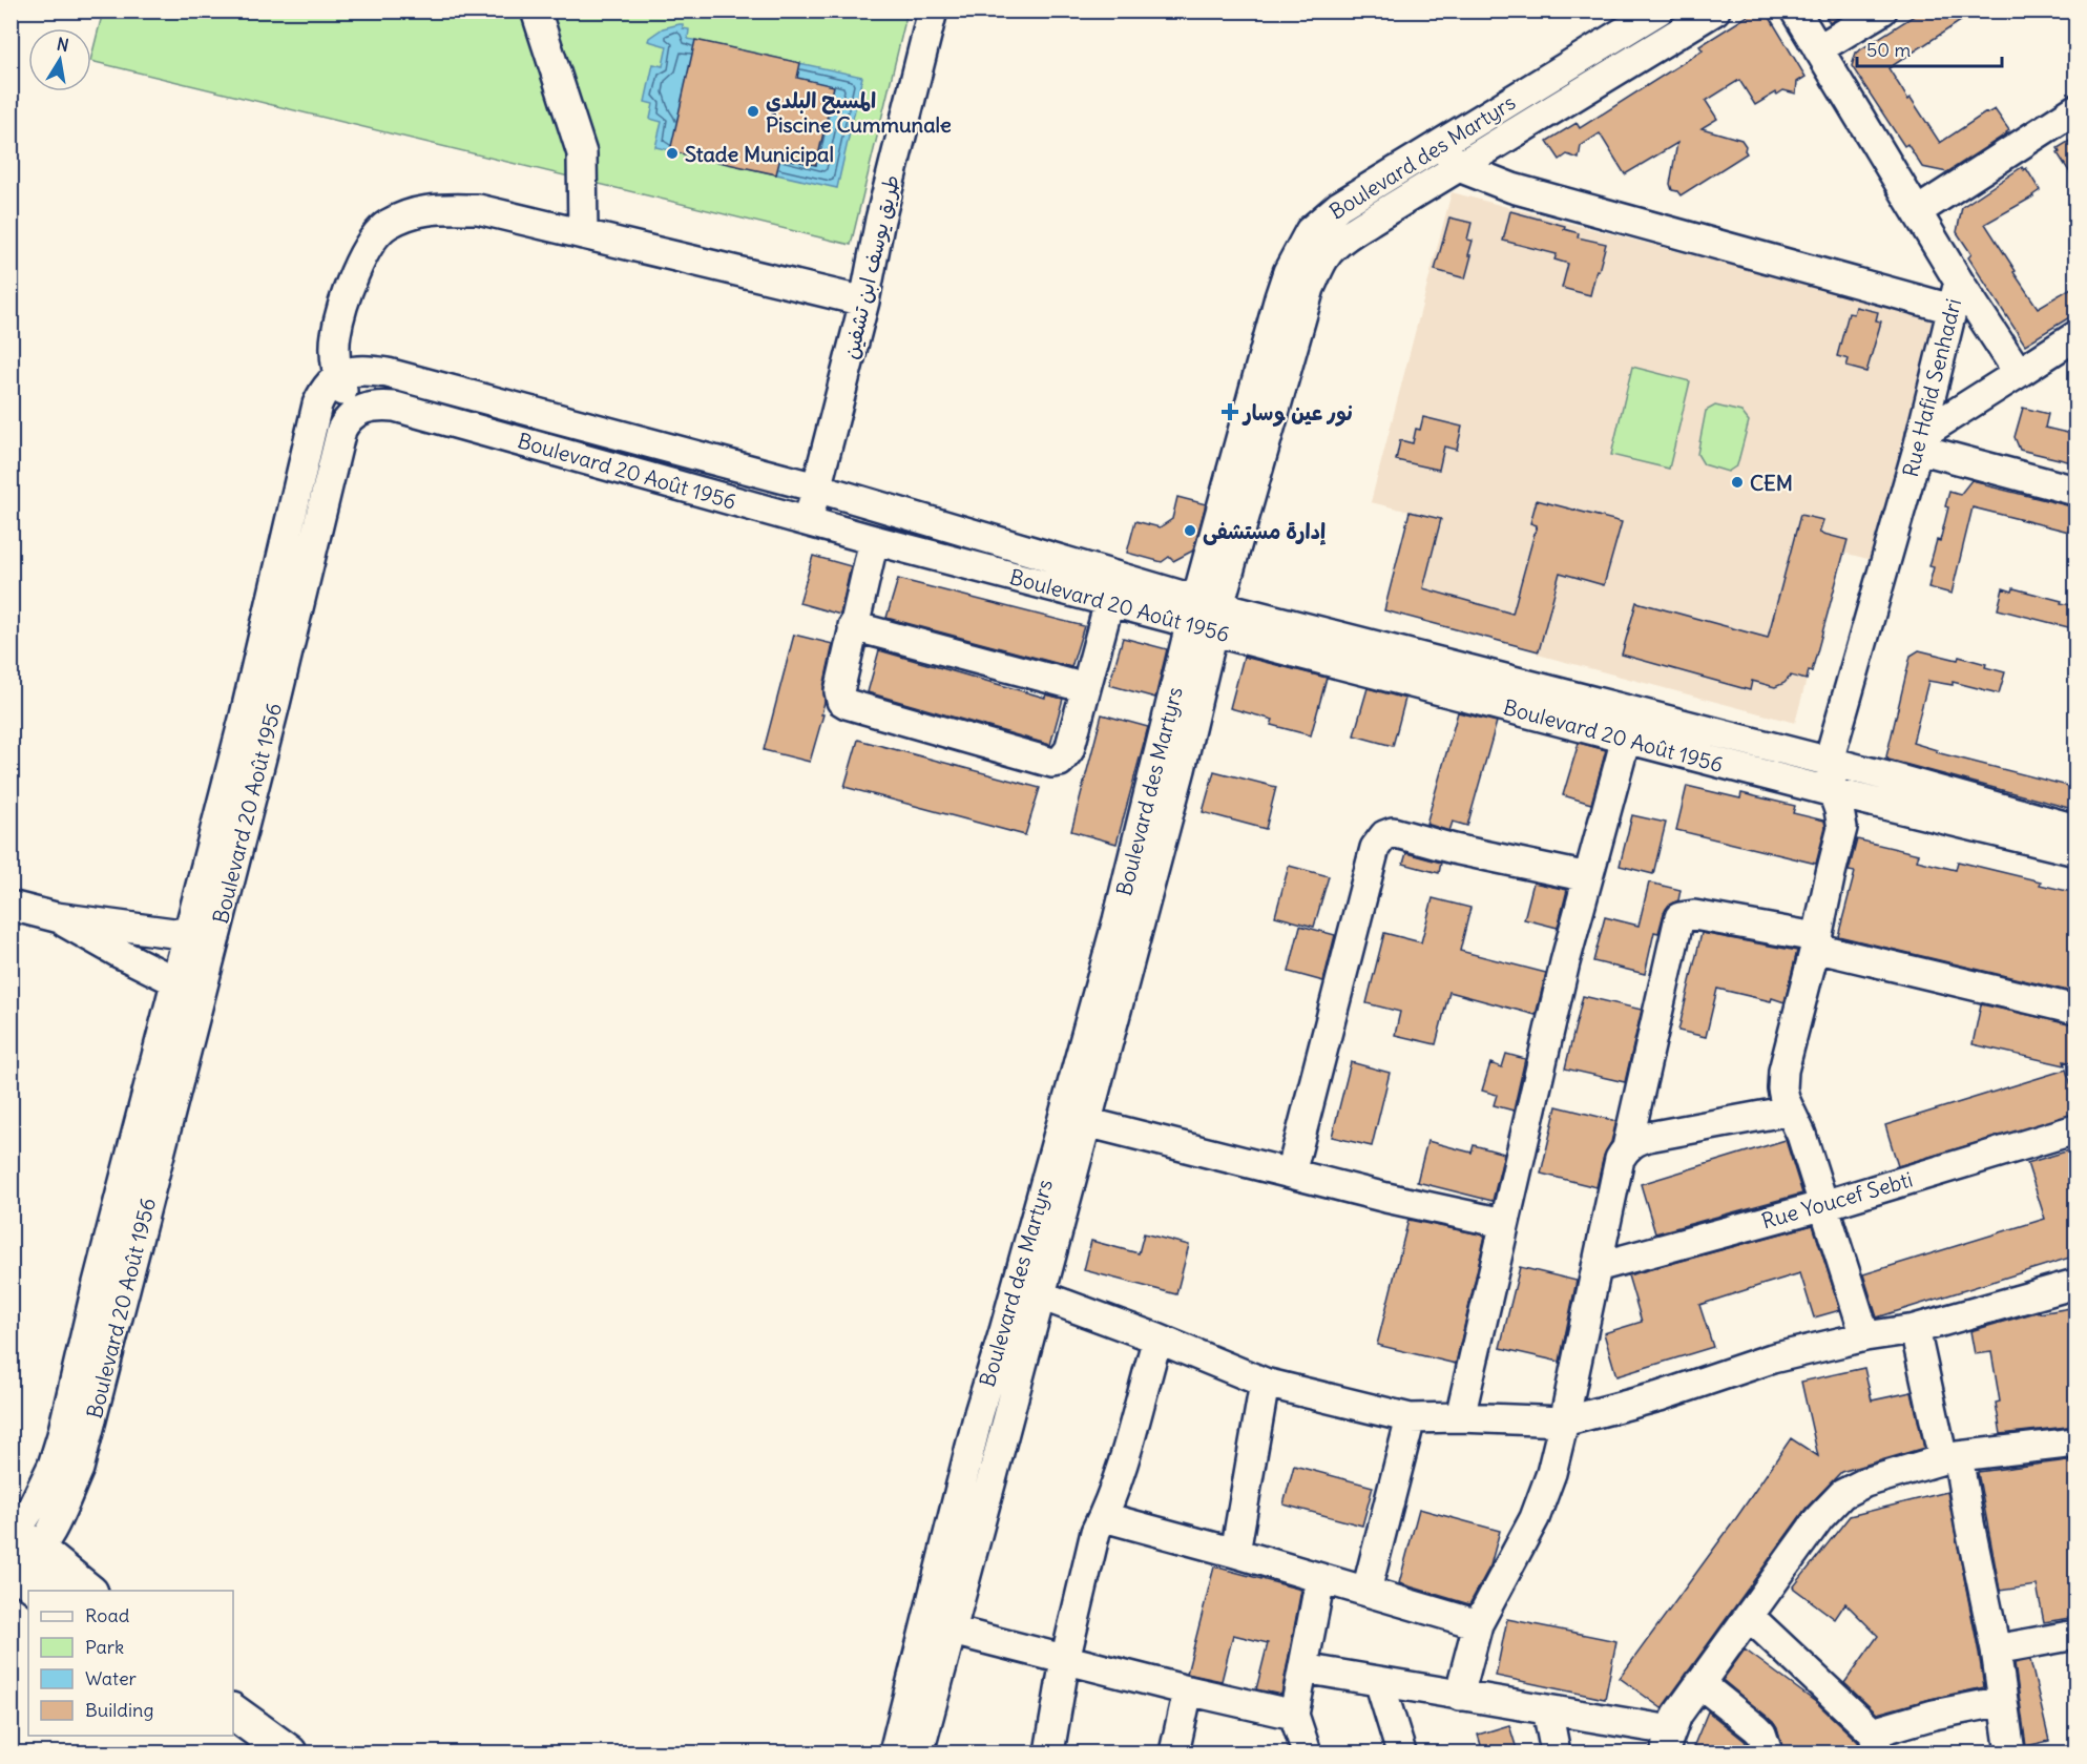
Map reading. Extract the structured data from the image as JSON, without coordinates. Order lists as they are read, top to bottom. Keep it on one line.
{"streets":{"street":["Boulevard des Martyrs","طريق يوسف ابن تشفين","Rue Hafid Senhadri","Boulevard 20 Août 1956","Rue Youcef Sebti"]},"crossings":[["Boulevard des Martyrs","Boulevard 20 Août 1956"],["طريق يوسف ابن تشفين","Boulevard 20 Août 1956"],["Rue Hafid Senhadri","Boulevard 20 Août 1956"]],"places":{"other":["المسبح البلدي Piscine Cummunale","Stade Municipal","CEM","إدارة مستشفى"],"health":["نور عين وسار"]},"legend":["Road","Park","Water","Building"],"scale_bar":"50 m","north":"top"}
